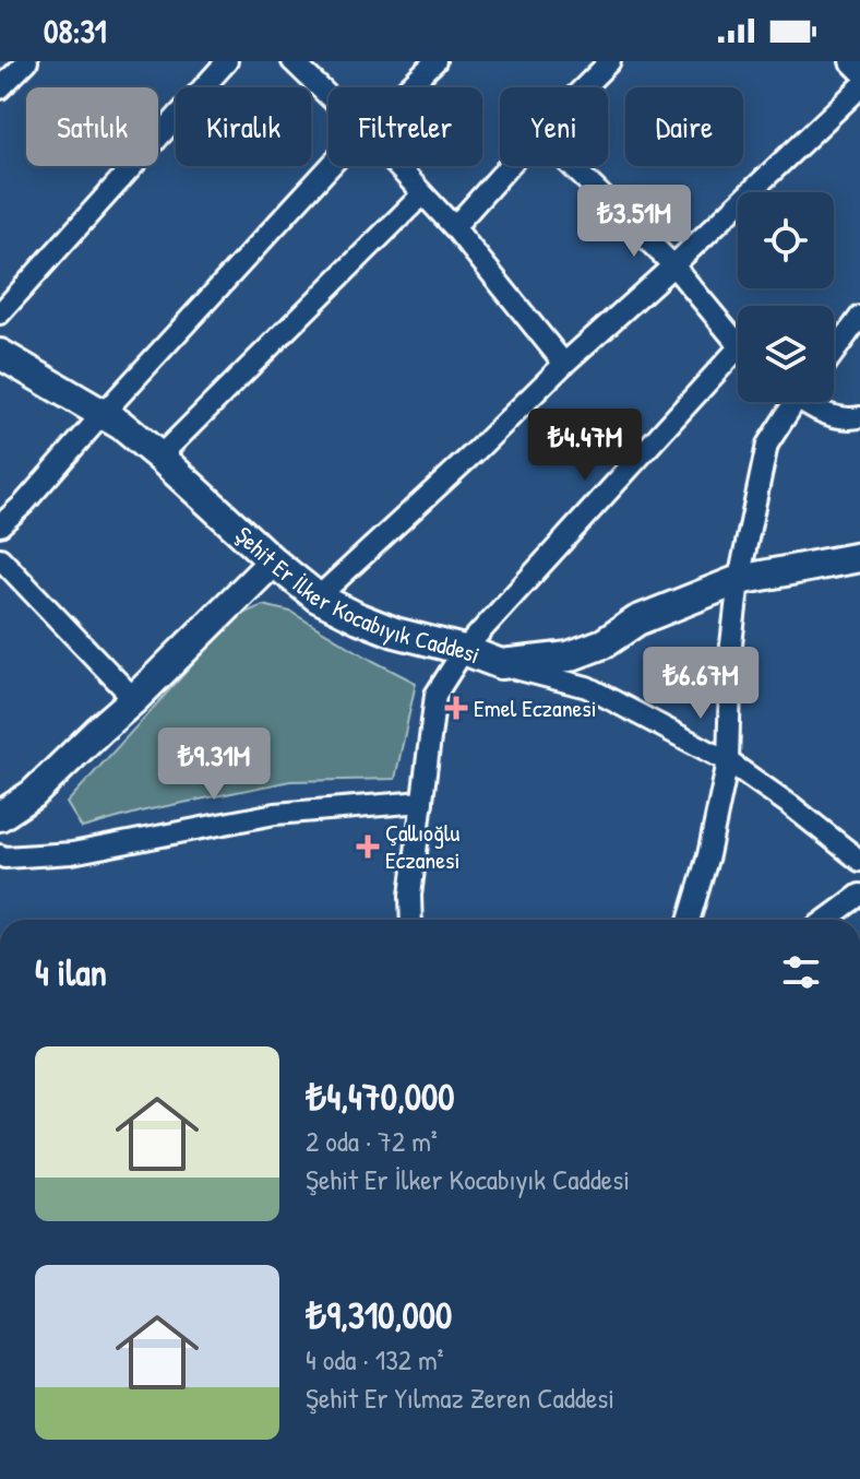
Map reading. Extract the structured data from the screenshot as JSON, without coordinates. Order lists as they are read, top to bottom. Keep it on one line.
{"streets":{"main road":["Şehit Er İlker Kocabıyık Caddesi"]},"places":{"health":["Emel Eczanesi","Çallıoğlu Eczanesi"]},"page":{"status":"08:31","chip":["Satılık","Kiralık","Filtreler","Yeni","Daire"],"price":["₺3.51M","₺4.47M","₺6.67M","₺9.31M"],"heading":"4 ilan","list":[{"name":"₺4,470,000","note":"2 oda · 72 m² · Şehit Er İlker Kocabıyık Caddesi"},{"name":"₺9,310,000","note":"4 oda · 132 m² · Şehit Er Yılmaz Zeren Caddesi"}]}}
